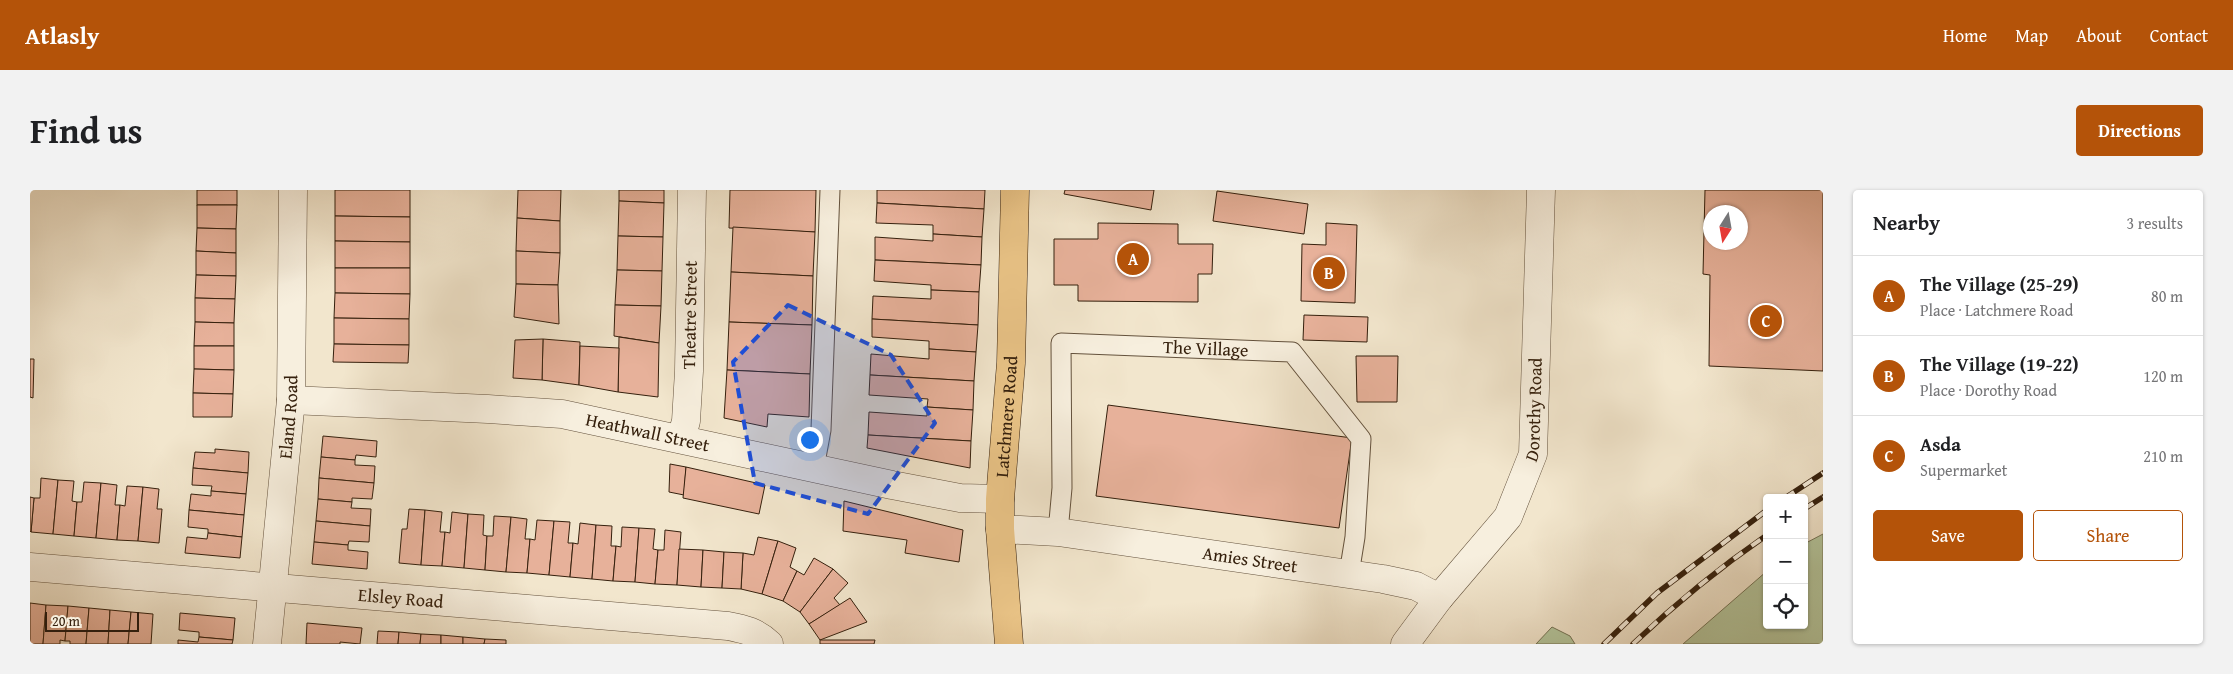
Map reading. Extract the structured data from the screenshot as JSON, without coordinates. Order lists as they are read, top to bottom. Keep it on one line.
{"streets":{"highway":["Latchmere Road"],"street":["Theatre Street","Dorothy Road","Eland Road","Heathwall Street","Amies Street","Elsley Road"],"lane":["The Village"]},"crossings":[["Theatre Street","Heathwall Street"],["The Village","Amies Street"],["Dorothy Road","Amies Street"],["Eland Road","Heathwall Street"],["Eland Road","Elsley Road"],["Latchmere Road","Heathwall Street"],["Latchmere Road","Amies Street"]],"scale_bar":"20 m","north":"bottom","page":{"header":"Atlasly","nav":["Home","Map","About","Contact"],"title":"Find us","buttons":["Directions",["Save","Share"]],"heading":["Nearby","3 results"],"pins":["A","B","C"],"list":[{"mark":"A","name":"The Village (25-29)","note":"Place · Latchmere Road","value":"80 m"},{"mark":"B","name":"The Village (19-22)","note":"Place · Dorothy Road","value":"120 m"},{"mark":"C","name":"Asda","note":"Supermarket","value":"210 m"}],"map_buttons":["+","−"],"scale":"20 m"}}
